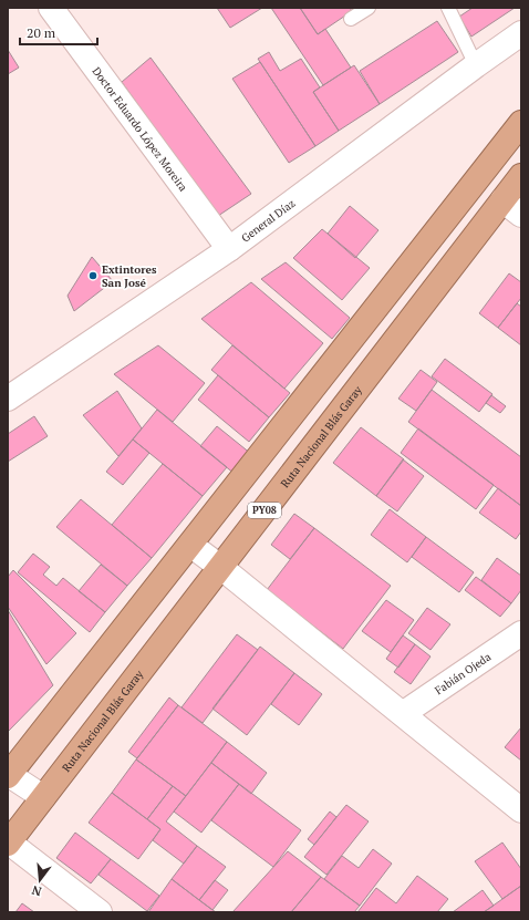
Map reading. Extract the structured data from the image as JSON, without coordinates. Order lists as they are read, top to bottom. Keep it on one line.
{"streets":{"highway":["Ruta Nacional Blás Garay","PY08"],"street":["Doctor Eduardo López Moreira","General Díaz","Fabián Ojeda"]},"crossings":[["Doctor Eduardo López Moreira","General Díaz"]],"places":["Extintores San José"],"scale_bar":"20 m","north":"bottom"}
